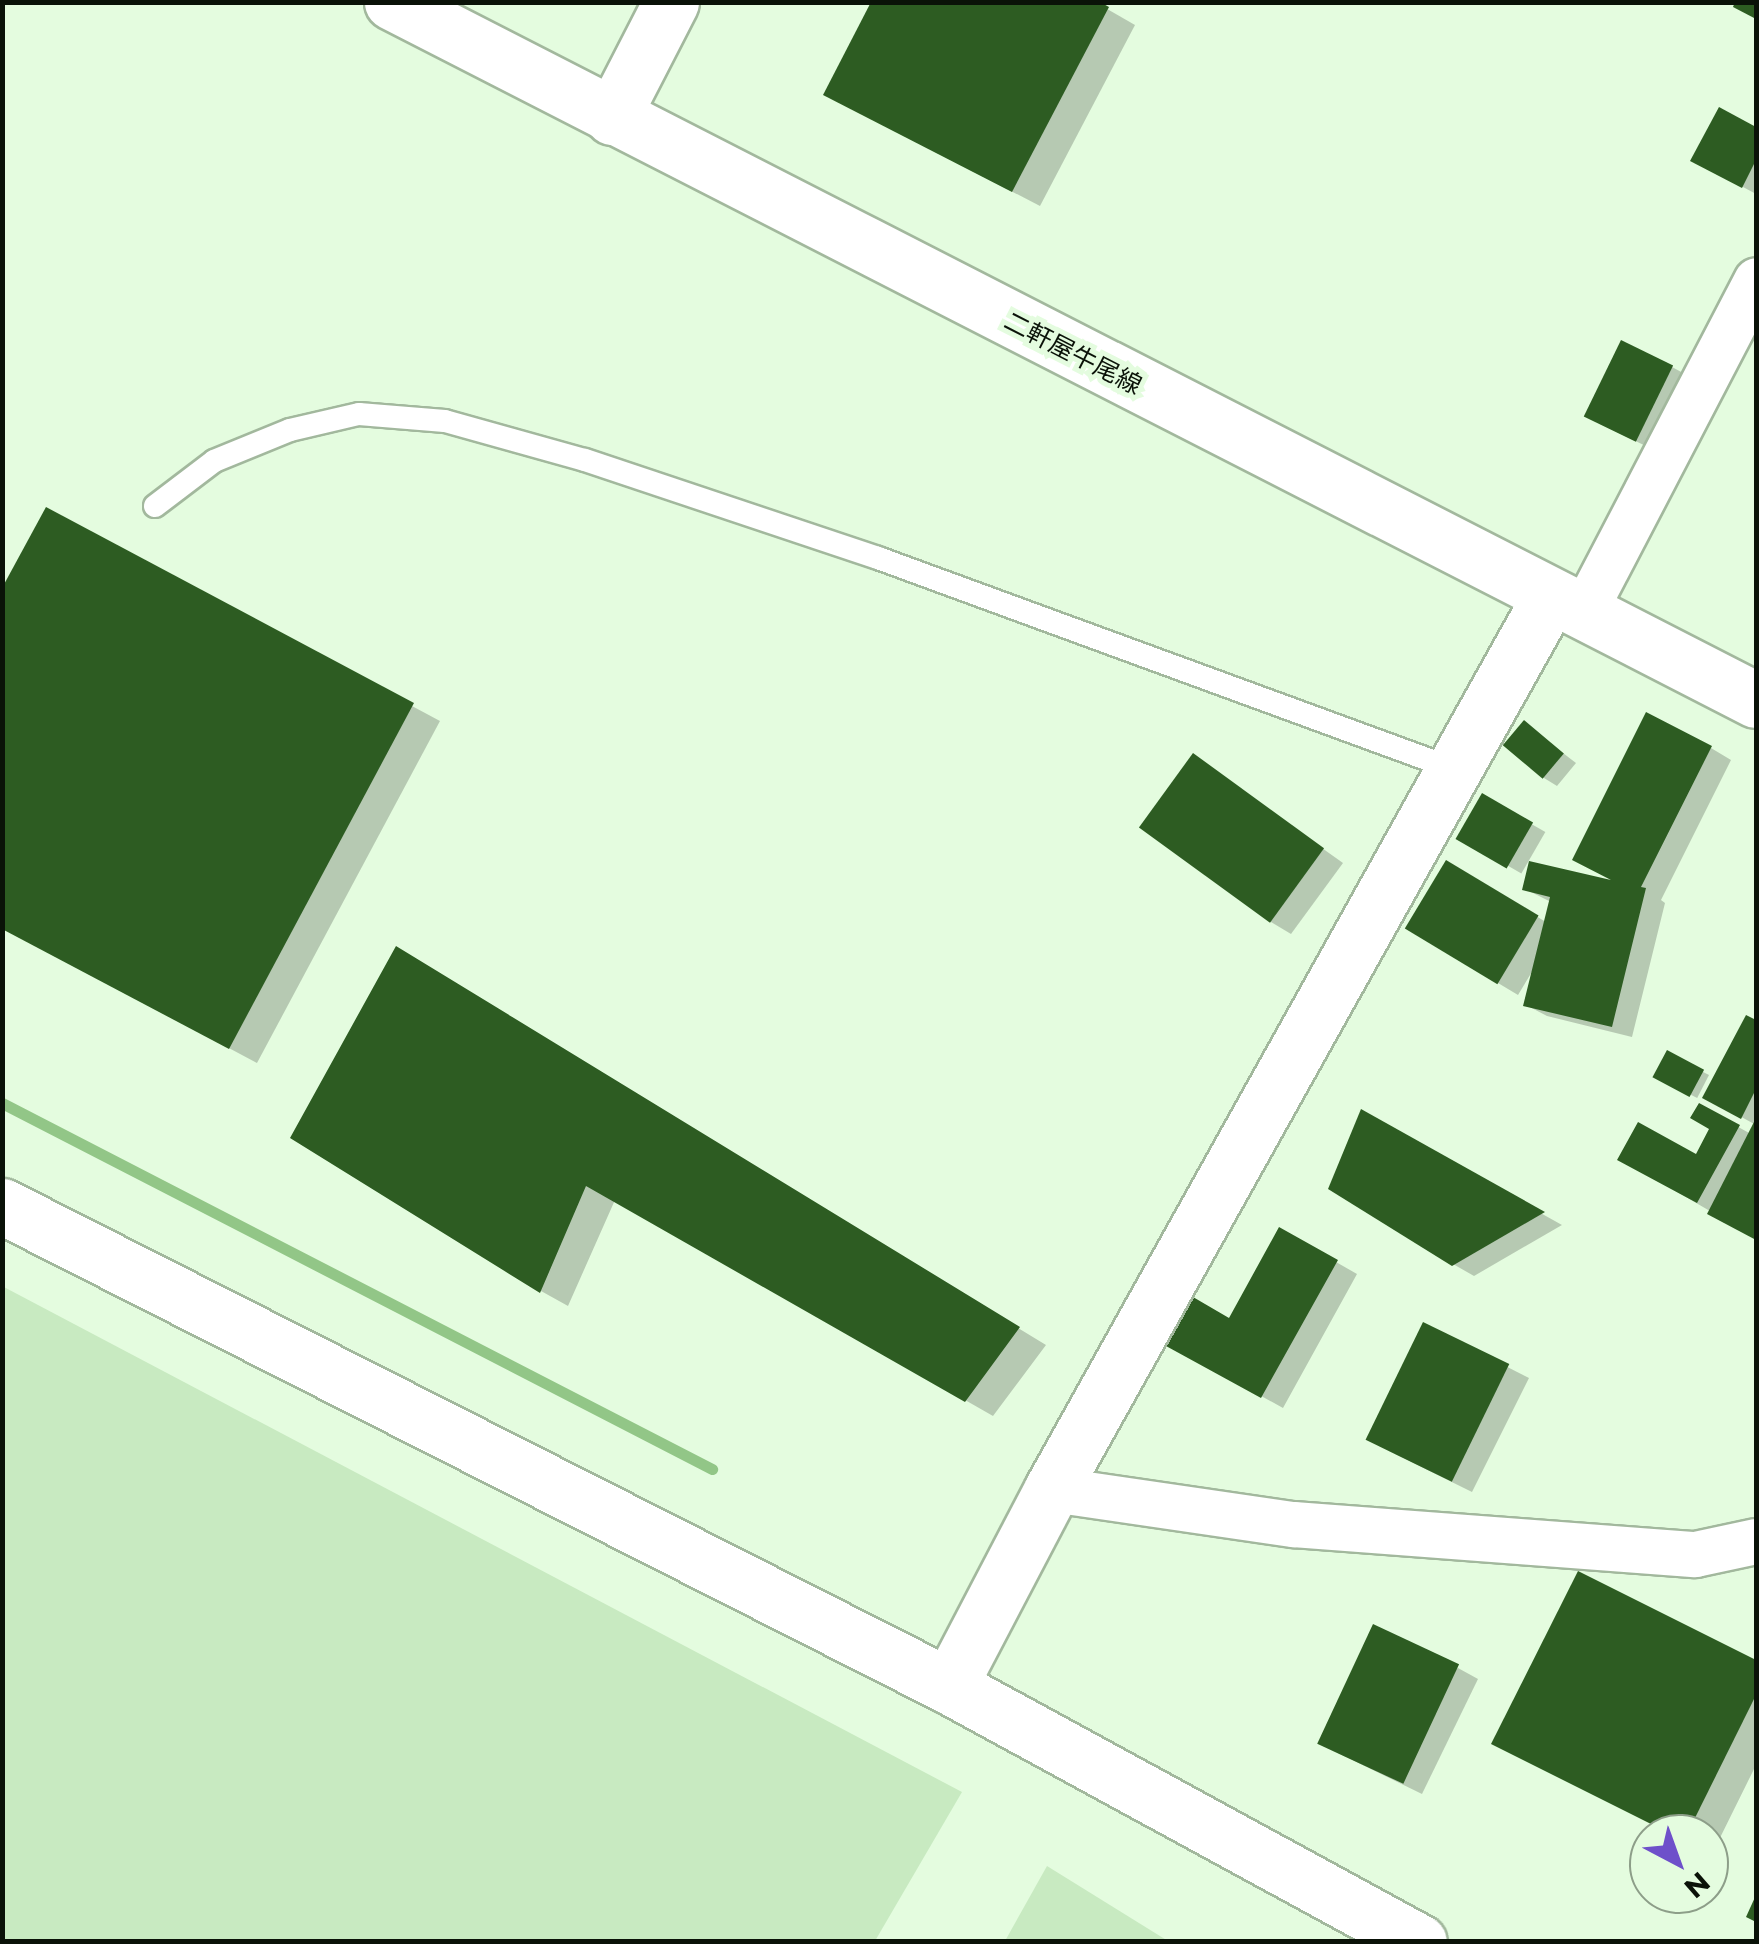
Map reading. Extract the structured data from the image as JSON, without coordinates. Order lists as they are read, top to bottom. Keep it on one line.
{"streets":{"street":["二軒屋牛尾線"]},"north":"bottom right"}
